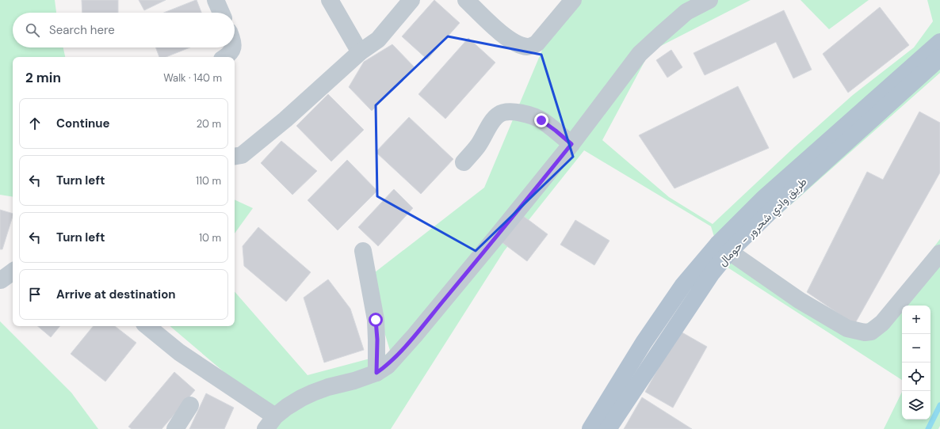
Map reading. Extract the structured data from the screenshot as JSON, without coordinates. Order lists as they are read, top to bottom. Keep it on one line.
{"streets":{"main road":["طريق وادي شحرور - حومال"]},"page":{"search":"Search here","heading":["2 min","Walk · 140 m"],"list":[["Continue","20 m"],["Turn left","110 m"],["Turn left","10 m"],"Arrive at destination"],"map_buttons":["+","−"]}}
